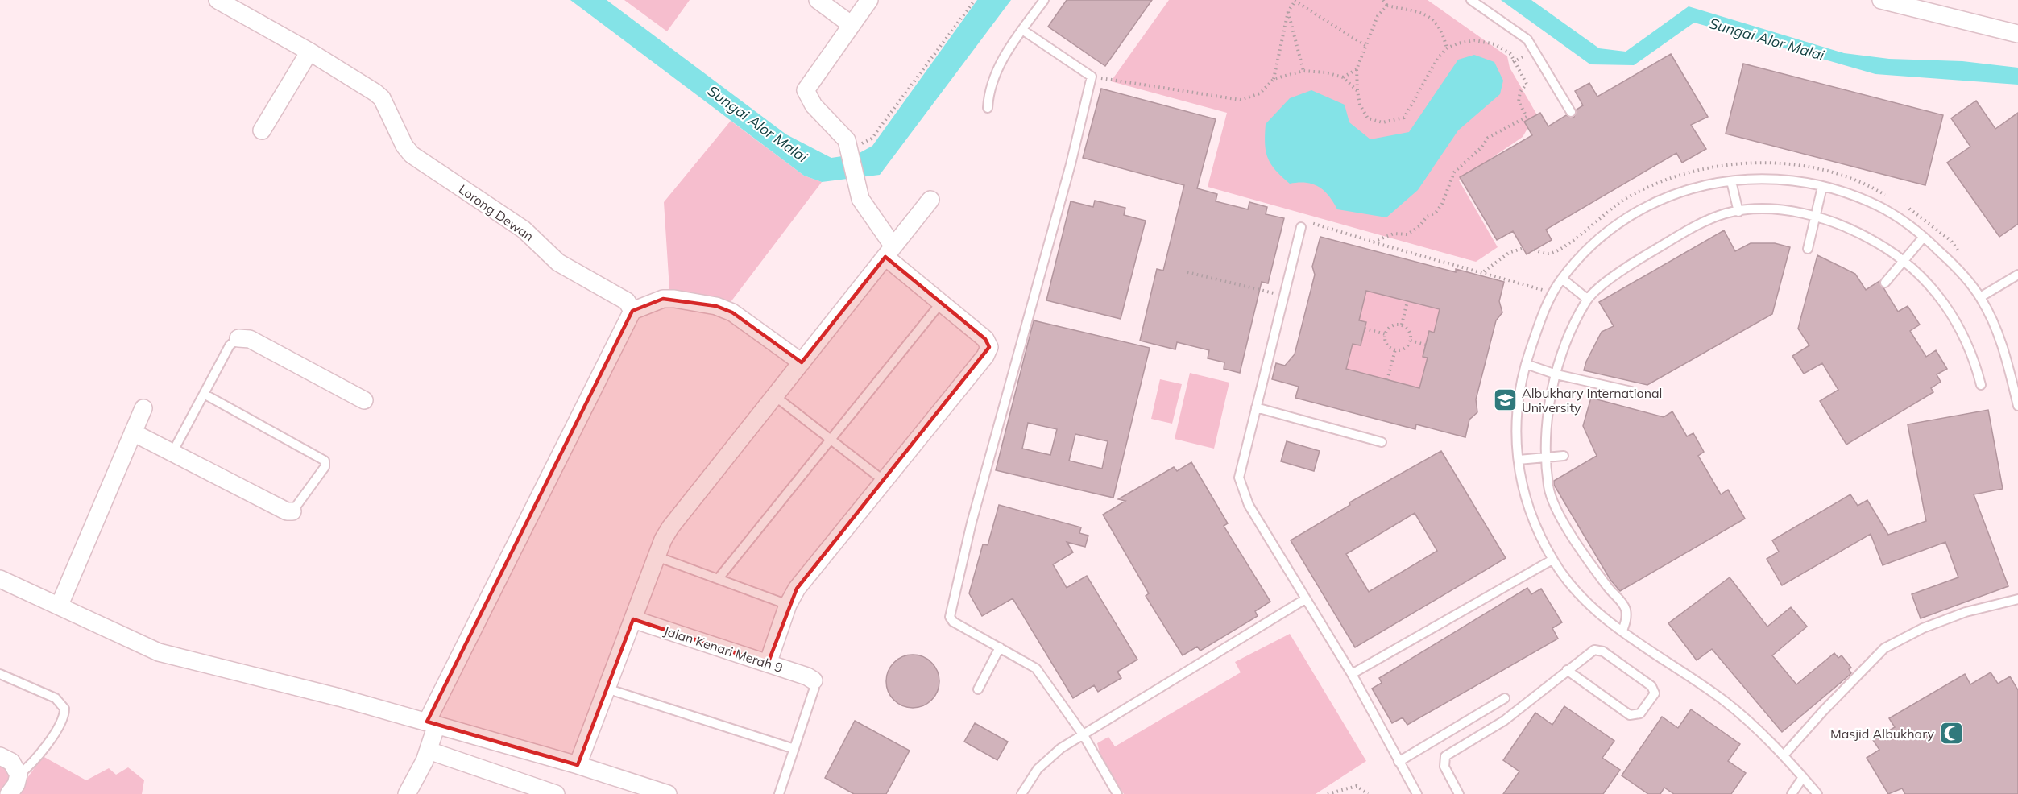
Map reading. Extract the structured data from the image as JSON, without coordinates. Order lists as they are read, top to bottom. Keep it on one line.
{"streets":{"street":["Lorong Dewan","Jalan Kenari Merah 9"]},"water":["Sungai Alor Malai"],"places":{"school or university":["Albukhary International University"],"mosque":["Masjid Albukhary"]}}
